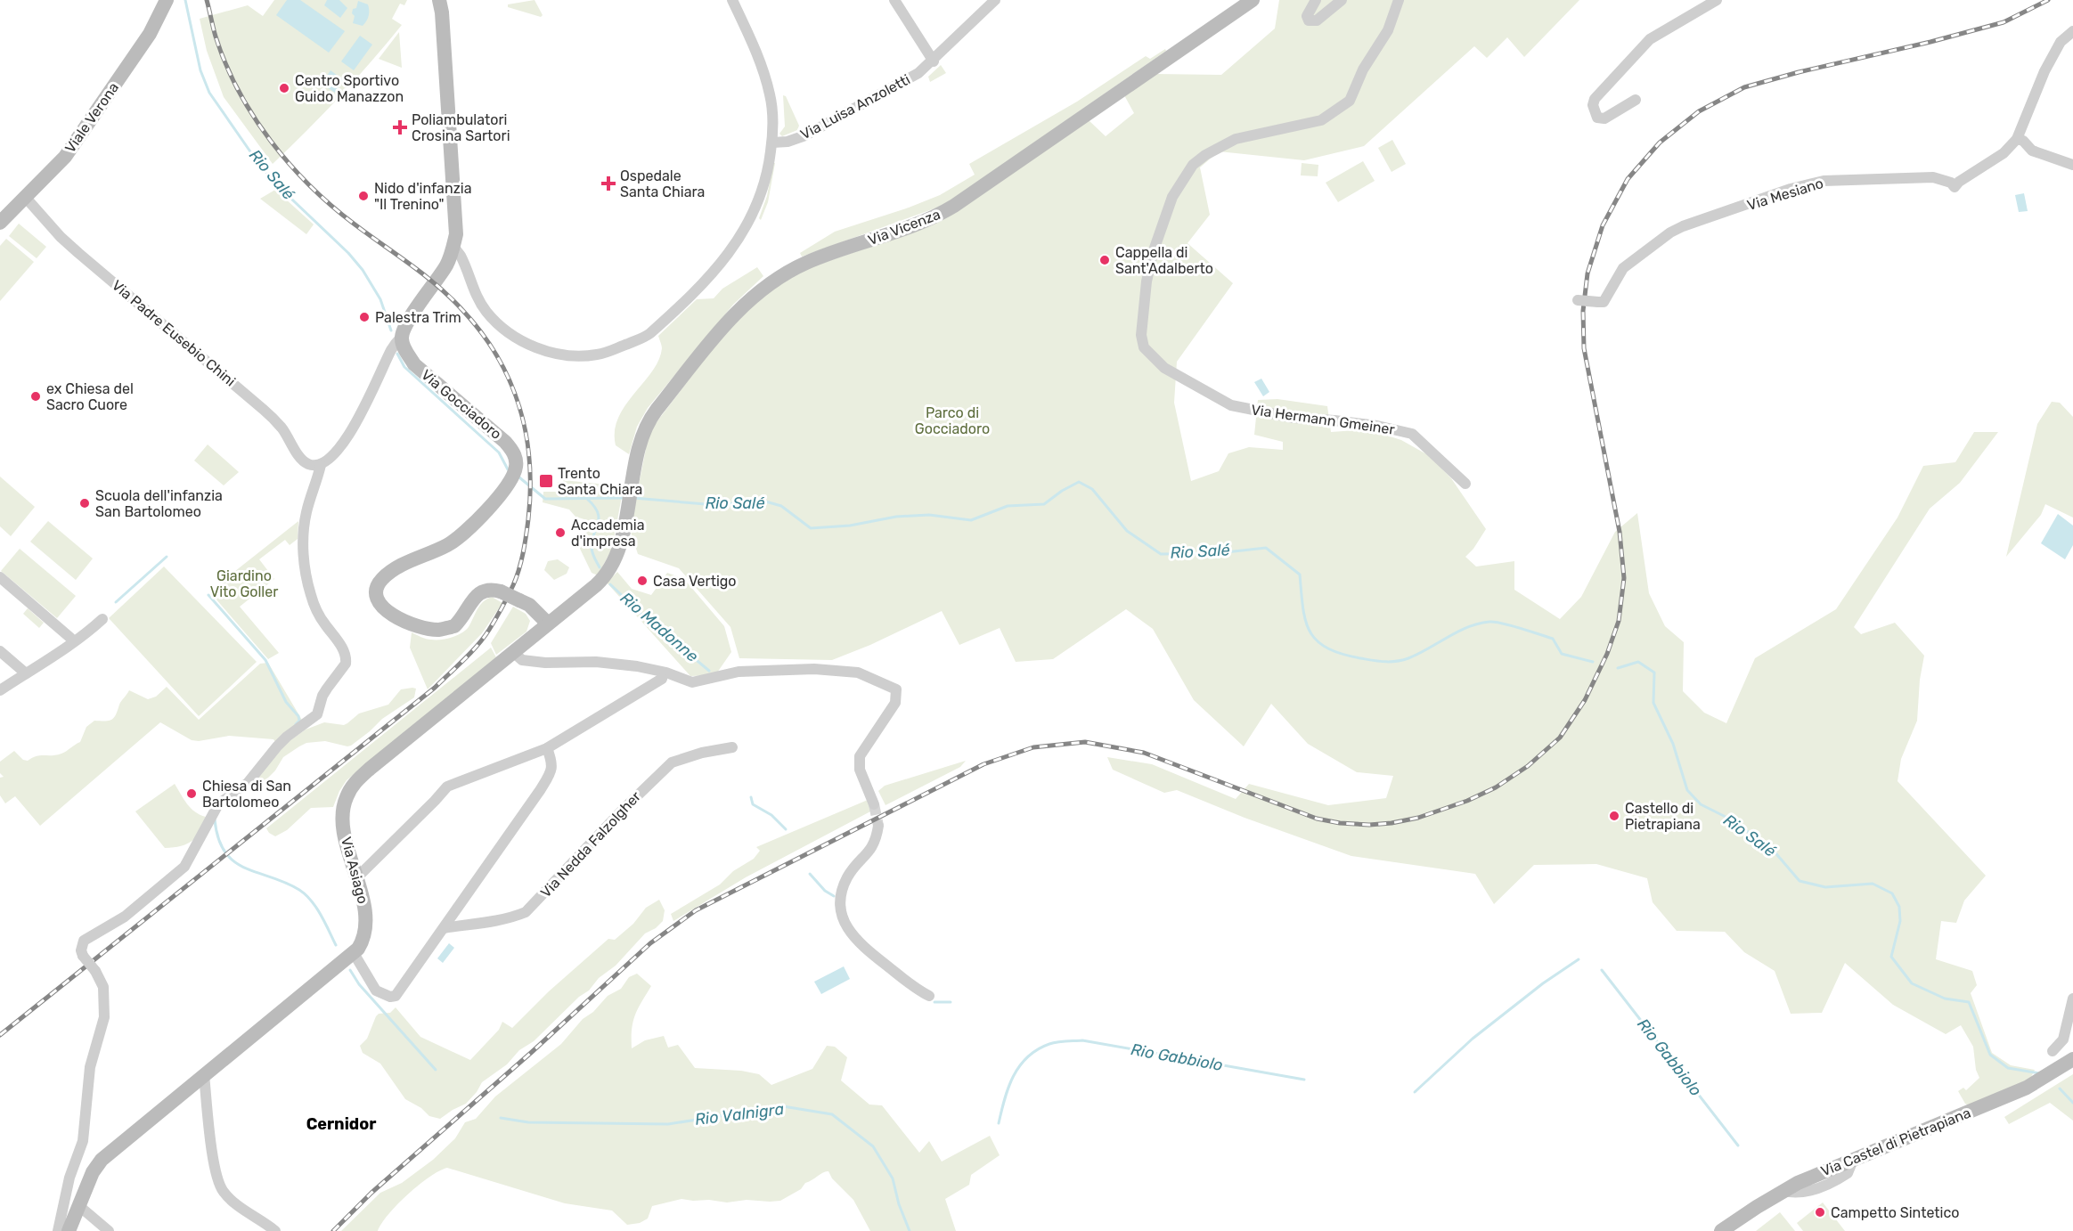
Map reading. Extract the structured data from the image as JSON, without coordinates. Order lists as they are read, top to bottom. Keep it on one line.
{"streets":{"main road":["Viale Verona","Via Vicenza","Via Gocciadoro","Via Asiago","Via Castel di Pietrapiana"],"street":["Via Luisa Anzoletti","Via Mesiano","Via Padre Eusebio Chini","Via Hermann Gmeiner","Via Nedda Falzolgher"]},"crossings":[["Viale Verona","Via Padre Eusebio Chini"],["Via Vicenza","Via Asiago"],["Via Gocciadoro","Via Asiago"]],"districts":["Cernidor"],"water":["Rio Salé","Rio Madonne","Rio Gabbiolo","Rio Valnigra"],"parks":["Parco di Gocciadoro","Giardino Vito Goller"],"places":{"other":["Centro Sportivo Guido Manazzon","Nido d'infanzia \"Il Trenino\"","Cappella di Sant'Adalberto","Palestra Trim","ex Chiesa del Sacro Cuore","Scuola dell'infanzia San Bartolomeo","Accademia d'impresa","Casa Vertigo","Chiesa di San Bartolomeo","Castello di Pietrapiana","Campetto Sintetico"],"health":["Poliambulatori Crosina Sartori","Ospedale Santa Chiara"],"transit":["Trento Santa Chiara"]}}
